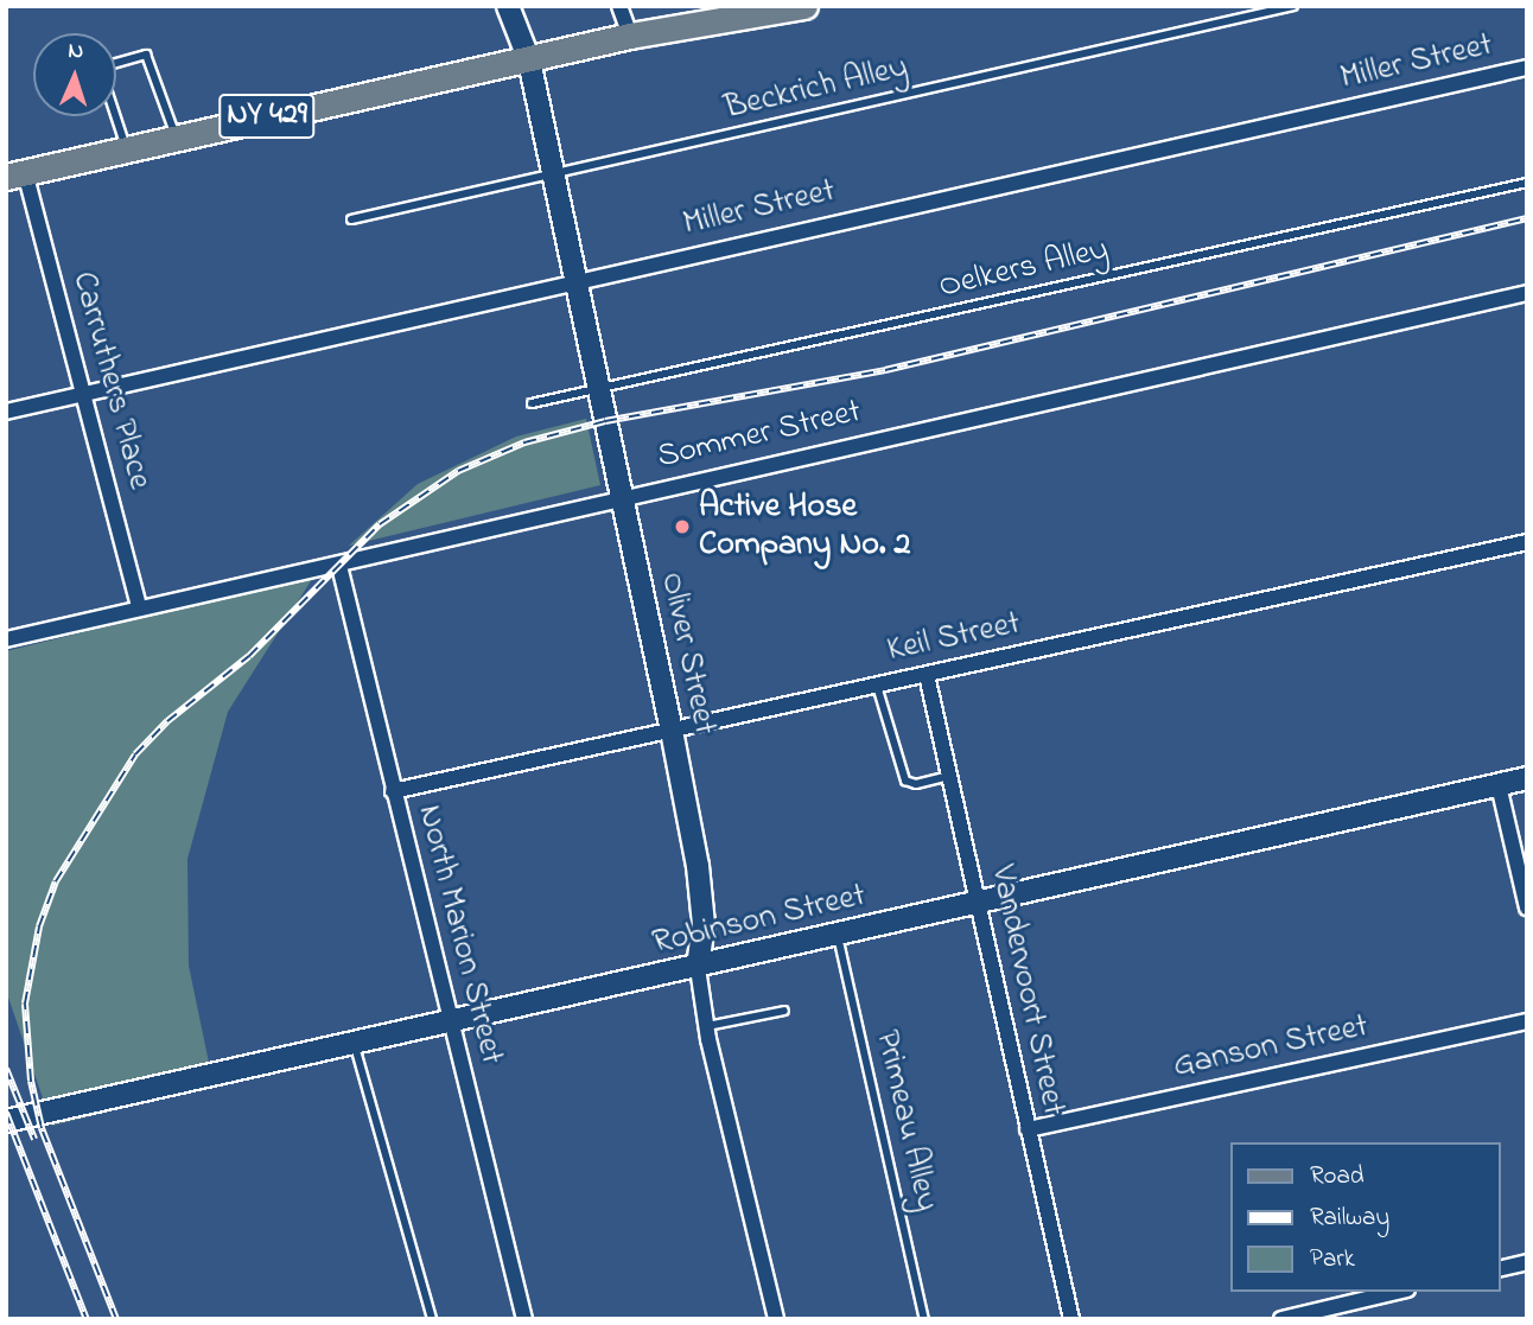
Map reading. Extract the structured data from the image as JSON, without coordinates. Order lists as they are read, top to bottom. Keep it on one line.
{"streets":{"main road":["NY 429"],"street":["Miller Street","Carruthers Place","Sommer Street","Keil Street","Oliver Street","Robinson Street","North Marion Street","Vandervoort Street","Ganson Street"],"lane":["Beckrich Alley","Oelkers Alley","Primeau Alley"]},"crossings":[["Miller Street","Carruthers Place"],["Miller Street","Oliver Street"],["Beckrich Alley","Oliver Street"],["NY 429","Carruthers Place"],["NY 429","Oliver Street"],["Oelkers Alley","Oliver Street"],["Carruthers Place","Sommer Street"],["Sommer Street","Oliver Street"],["Sommer Street","North Marion Street"],["Keil Street","Oliver Street"],["Keil Street","North Marion Street"],["Keil Street","Vandervoort Street"],["Oliver Street","Robinson Street"],["Robinson Street","North Marion Street"],["Robinson Street","Vandervoort Street"],["Robinson Street","Primeau Alley"],["Vandervoort Street","Ganson Street"]],"places":["Active Hose Company No. 2"],"legend":["Road","Railway","Park"],"north":"top"}
